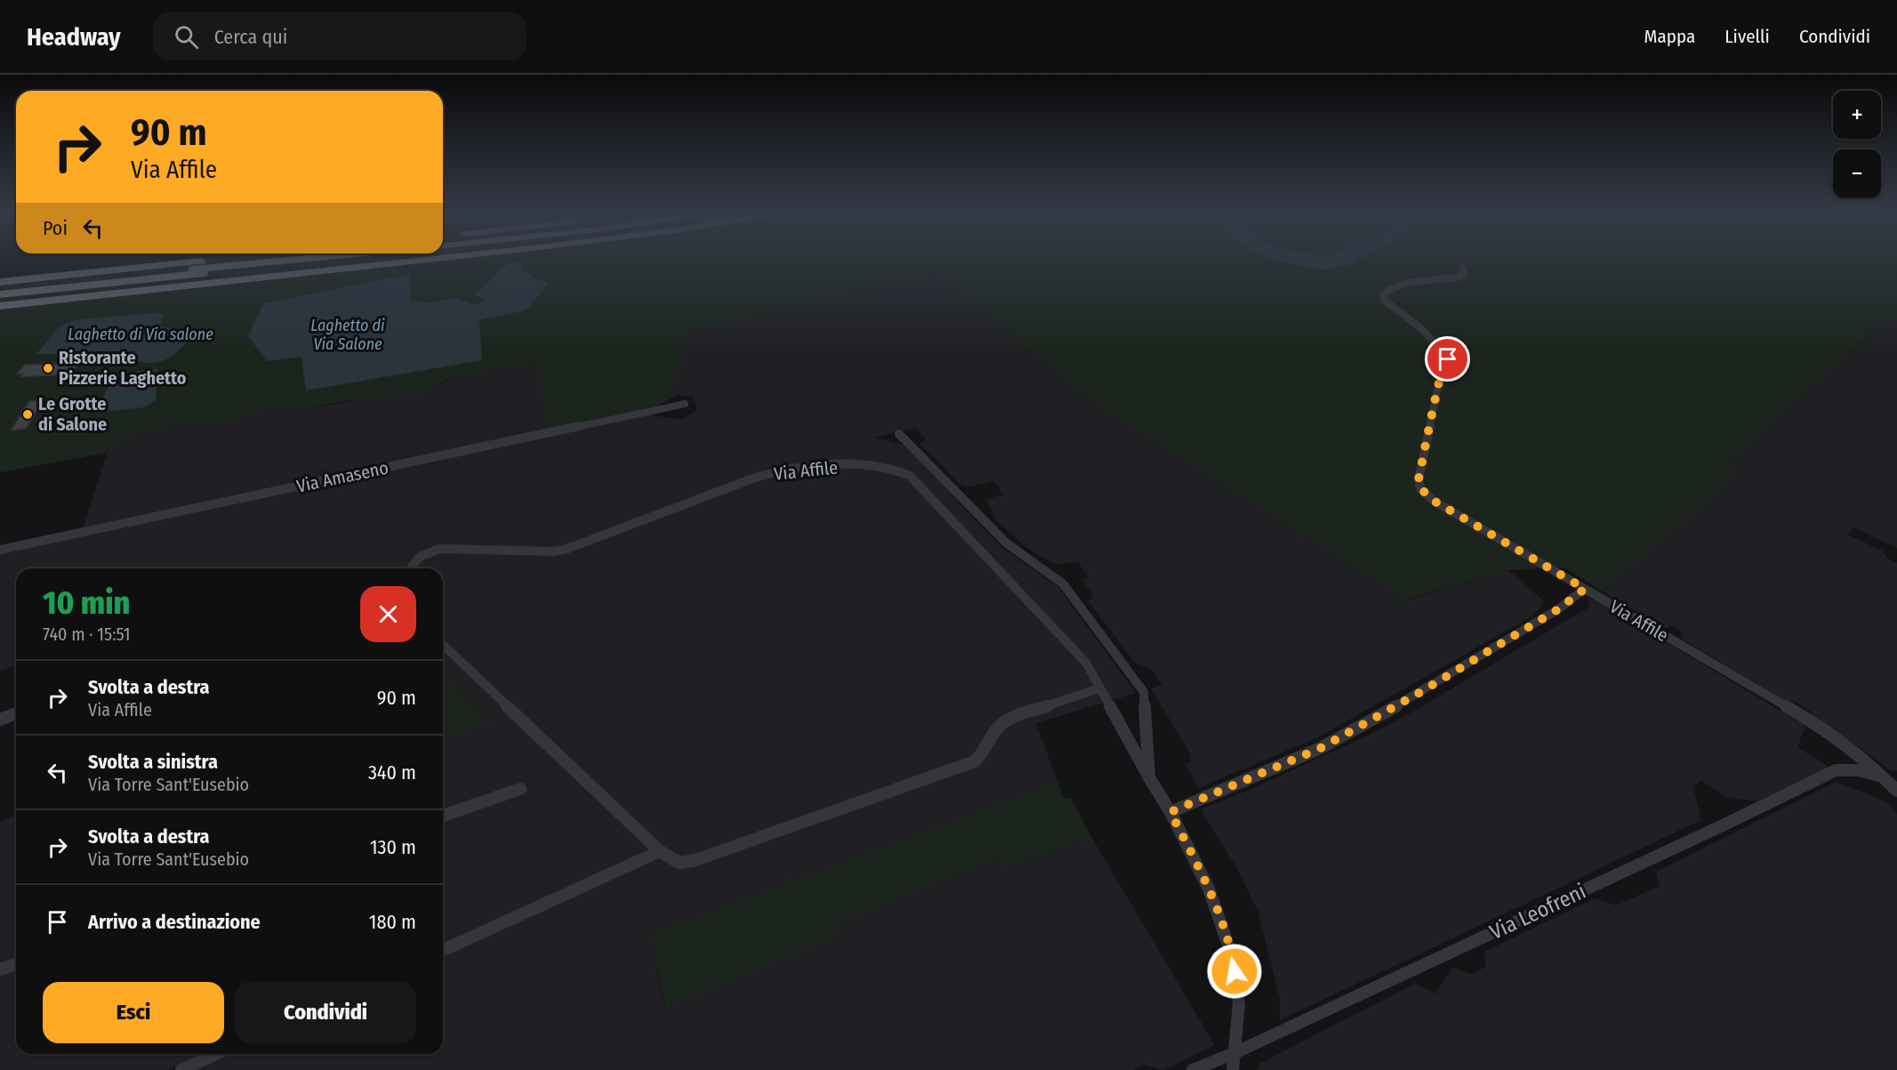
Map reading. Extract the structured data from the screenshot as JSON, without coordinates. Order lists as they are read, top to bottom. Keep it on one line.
{"streets":{"street":["Via Affile","Via Amaseno","Via Leofreni"]},"crossings":[["Via Affile","Via Leofreni"]],"water":["Laghetto di Via Salone","Laghetto di Via salone"],"places":["Ristorante Pizzerie Laghetto","Le Grotte di Salone"],"page":{"header":"Headway","search":"Cerca qui","nav":["Mappa","Livelli","Condividi"],"map_buttons":["+","−"],"turn":["90 m","Via Affile"],"then":"Poi","heading":["10 min","740 m · 15:51"],"list":[{"name":"Svolta a destra","note":"Via Affile","value":"90 m"},{"name":"Svolta a sinistra","note":"Via Torre Sant'Eusebio","value":"340 m"},{"name":"Svolta a destra","note":"Via Torre Sant'Eusebio","value":"130 m"},{"name":"Arrivo a destinazione","value":"180 m"}],"buttons":["Esci","Condividi"]}}
